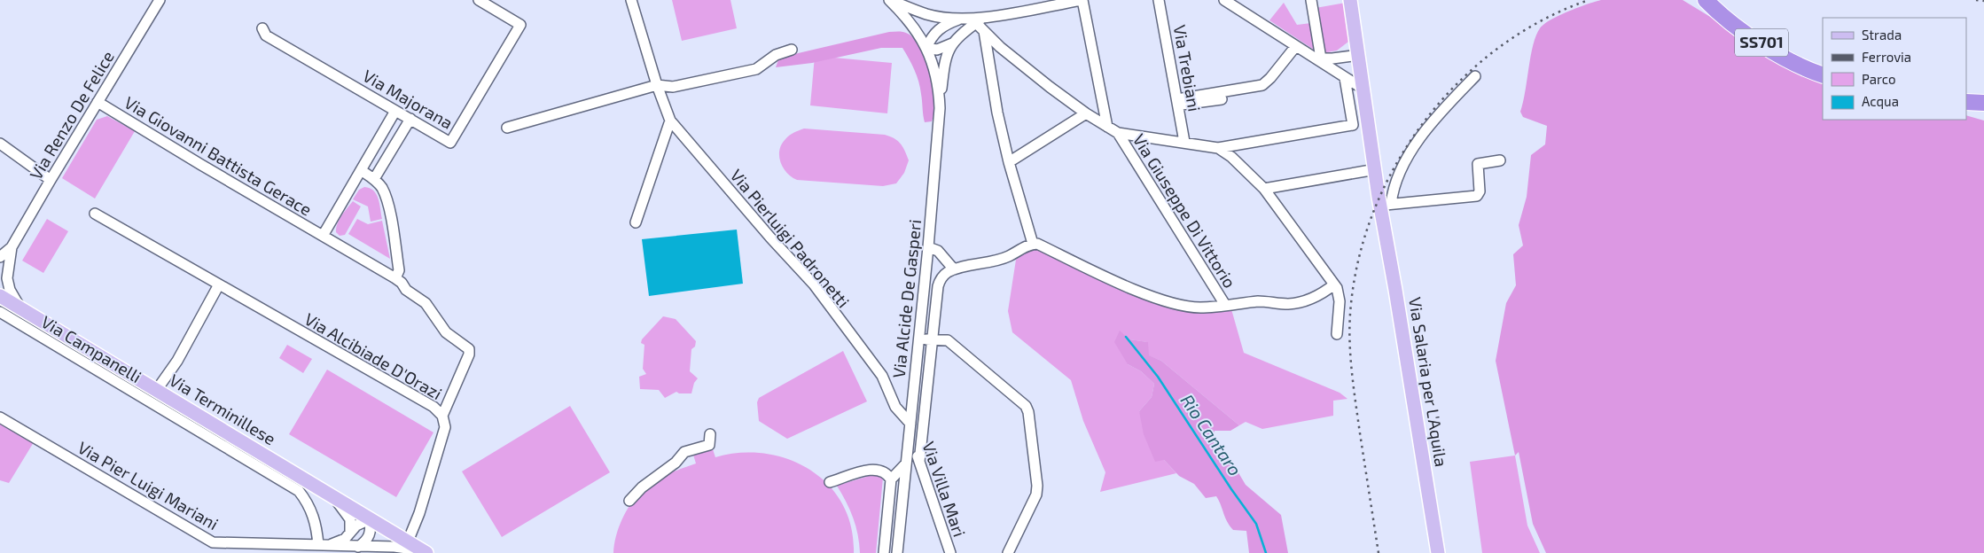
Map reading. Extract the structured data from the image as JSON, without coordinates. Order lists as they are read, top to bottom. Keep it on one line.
{"streets":{"highway":["SS701"],"main road":["Via Salaria per L'Aquila","Via Terminillese"],"street":["Via Trebiani","Via Majorana","Via Renzo De Felice","Via Giovanni Battista Gerace","Via Giuseppe Di Vittorio","Via Pierluigi Padronetti","Via Alcide De Gasperi","Via Campanelli","Via Alcibiade D'Orazi","Via Pier Luigi Mariani","Via Villa Mari"]},"crossings":[["Via Renzo De Felice","Via Giovanni Battista Gerace"],["Via Renzo De Felice","Via Terminillese"],["Via Giovanni Battista Gerace","Via Alcibiade D'Orazi"],["Via Pierluigi Padronetti","Via Alcide De Gasperi"],["Via Alcide De Gasperi","Via Villa Mari"],["Via Campanelli","Via Pier Luigi Mariani"],["Via Alcibiade D'Orazi","Via Terminillese"],["Via Terminillese","Via Pier Luigi Mariani"]],"water":["Rio Cantaro"],"legend":["Strada","Ferrovia","Parco","Acqua"]}
